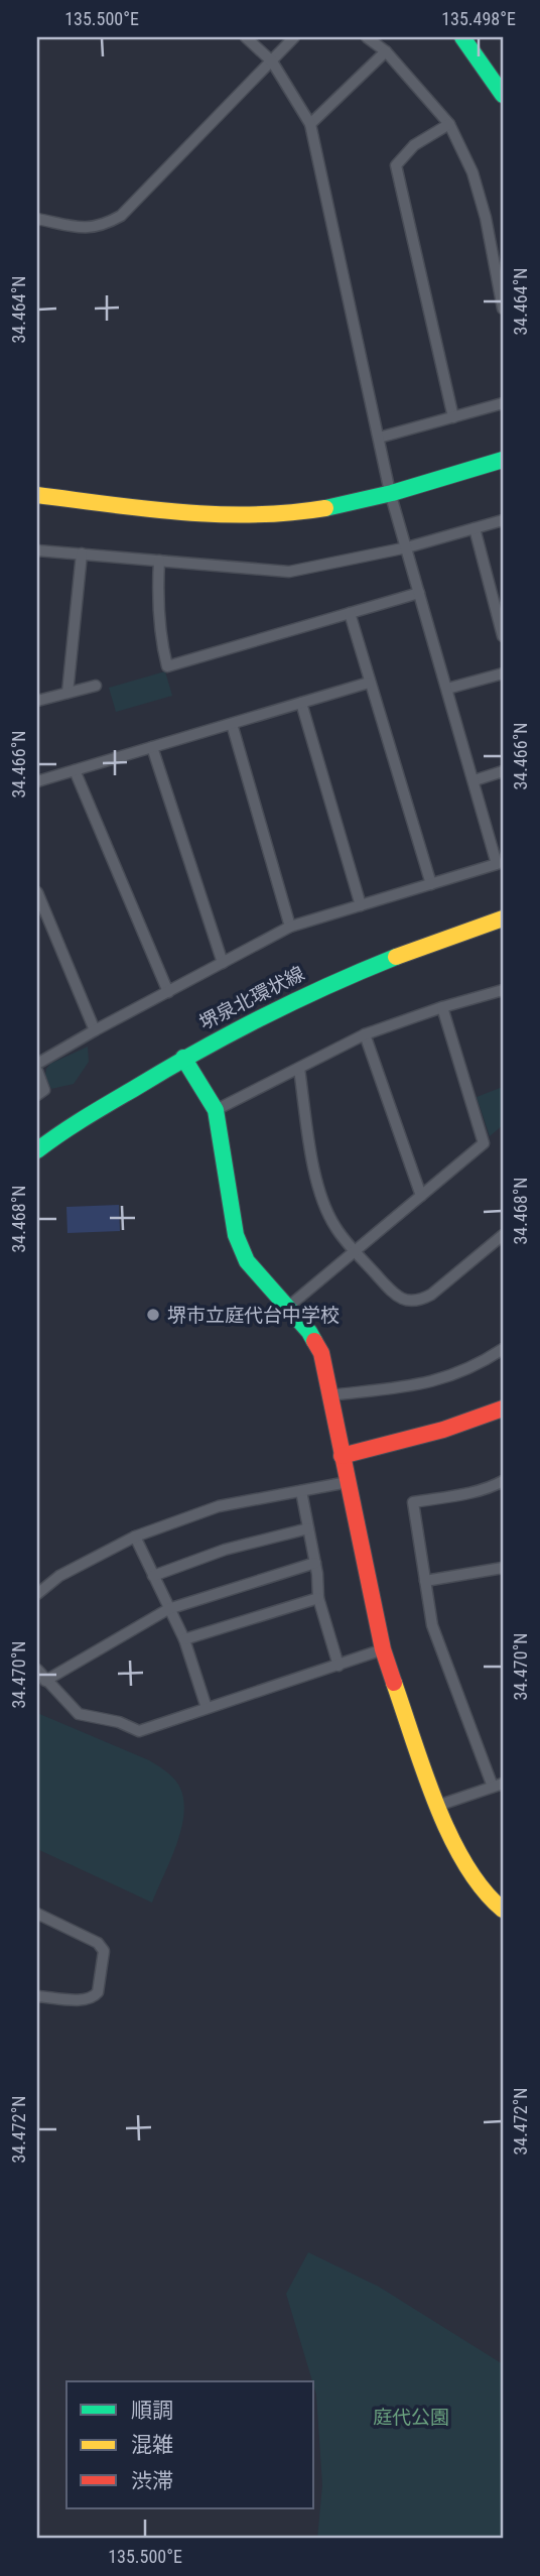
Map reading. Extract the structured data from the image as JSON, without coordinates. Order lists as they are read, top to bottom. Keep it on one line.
{"streets":{"street":["堺泉北環状線"]},"parks":["庭代公園"],"places":["堺市立庭代台中学校"],"legend":["順調","混雑","渋滞"],"coordinates":["135.500°E","135.498°E","34.464°N","34.466°N","34.468°N","34.470°N","34.472°N"]}
